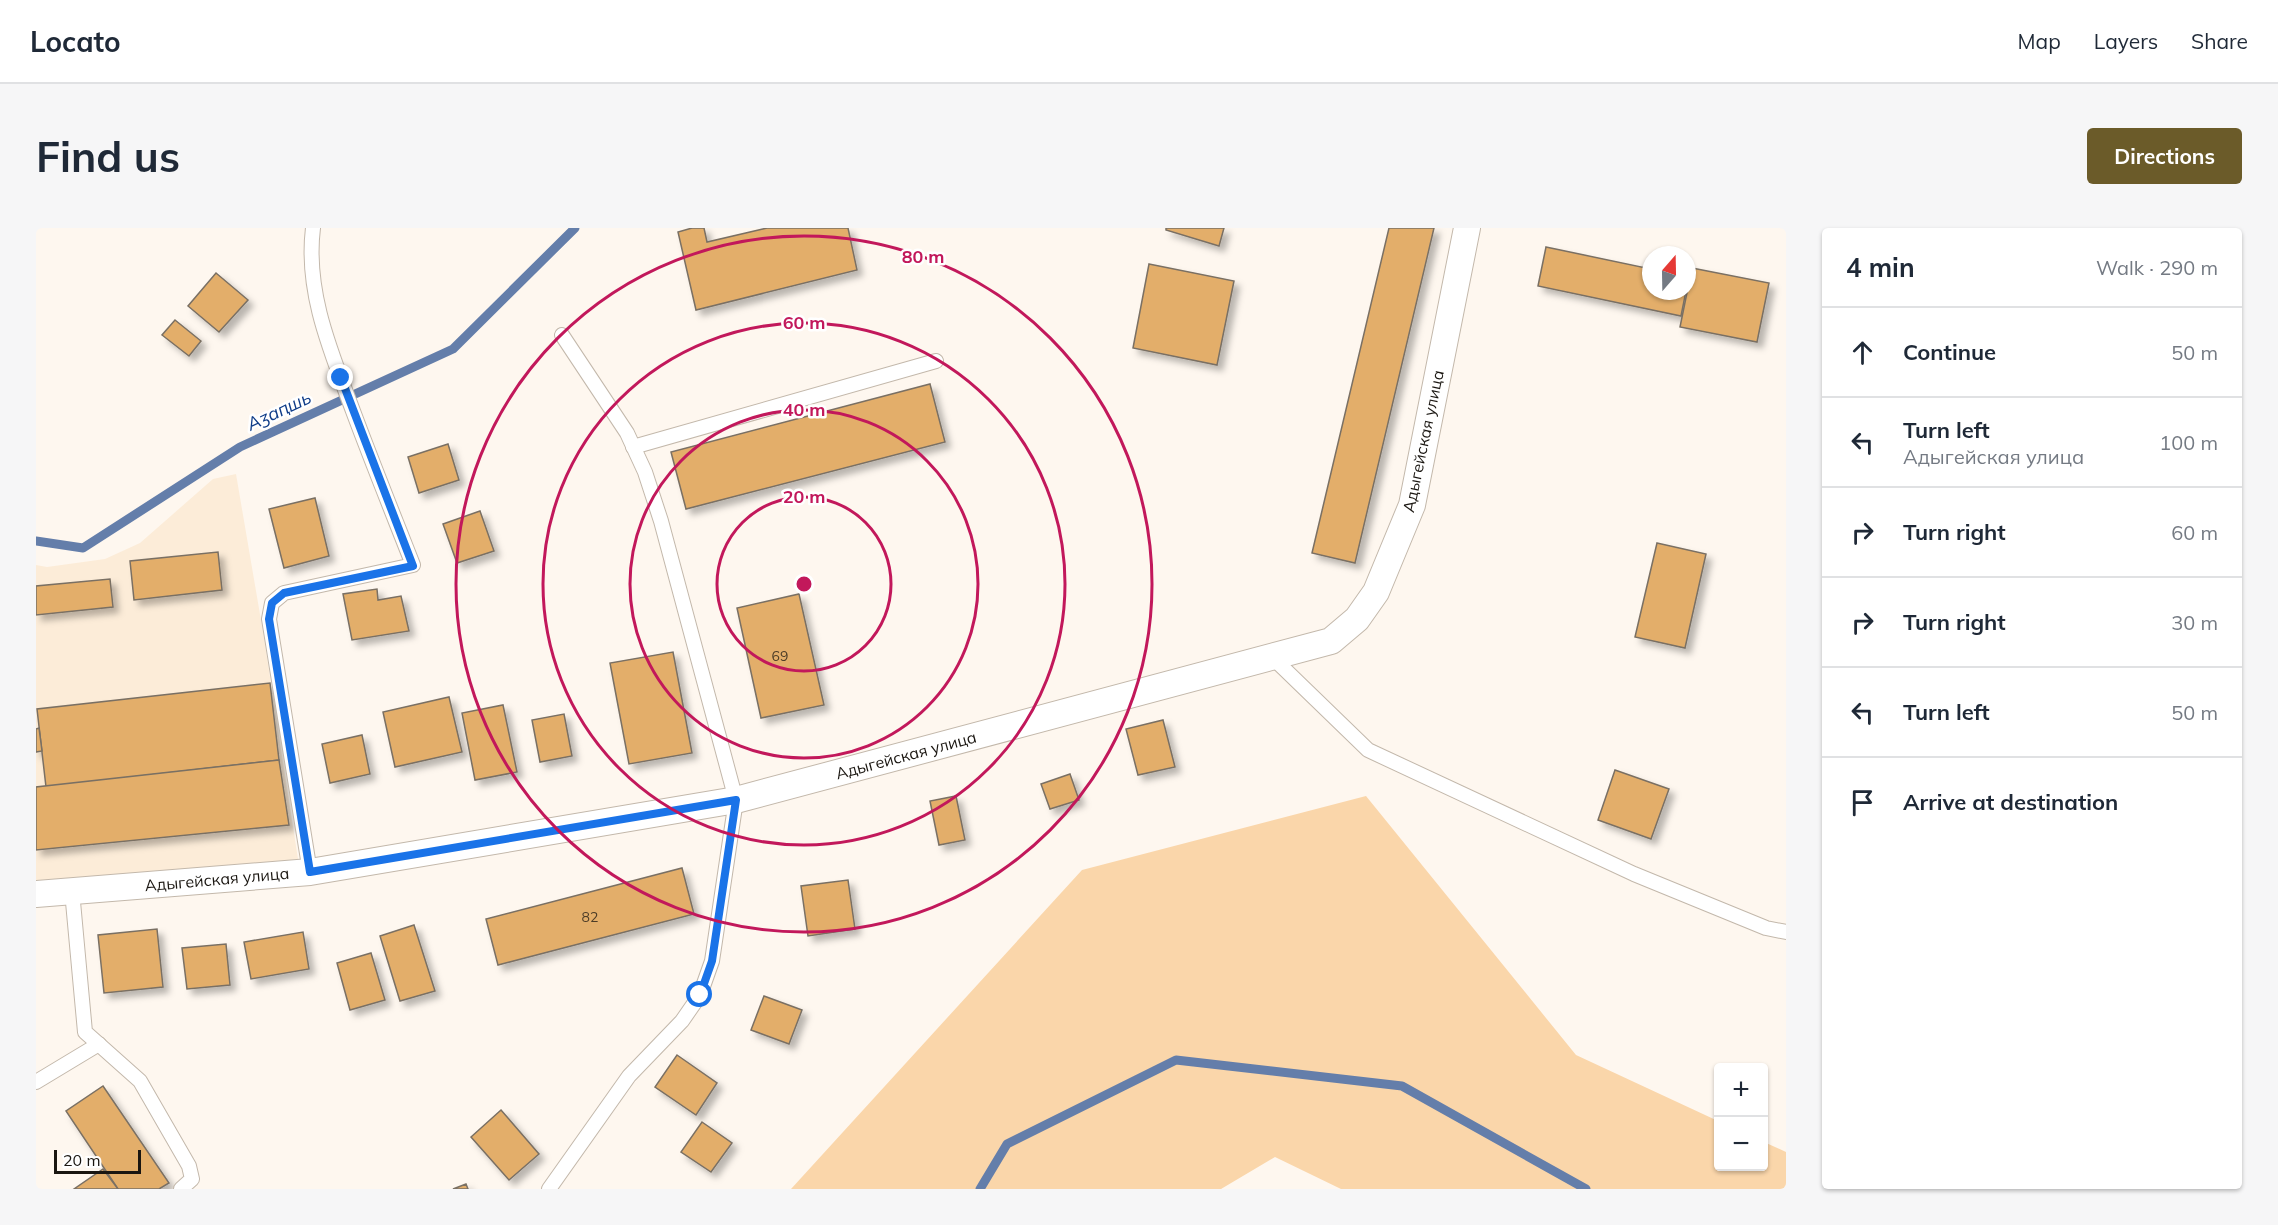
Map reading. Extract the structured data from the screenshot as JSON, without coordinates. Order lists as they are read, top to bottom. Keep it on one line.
{"streets":{"street":["Адыгейская улица"]},"water":["Аӡаԥшь"],"house_numbers":["69","82"],"scale_bar":"20 m","north":"top","page":{"header":"Locato","nav":["Map","Layers","Share"],"buttons":"Directions","title":"Find us","heading":["4 min","Walk · 290 m"],"list":[["Continue","50 m"],["Turn left","Адыгейская улица","100 m"],["Turn right","60 m"],["Turn right","30 m"],["Turn left","50 m"],"Arrive at destination"],"map_buttons":["+","−"],"scale":"20 m"},"rings":["80 m","60 m","40 m","20 m"]}
